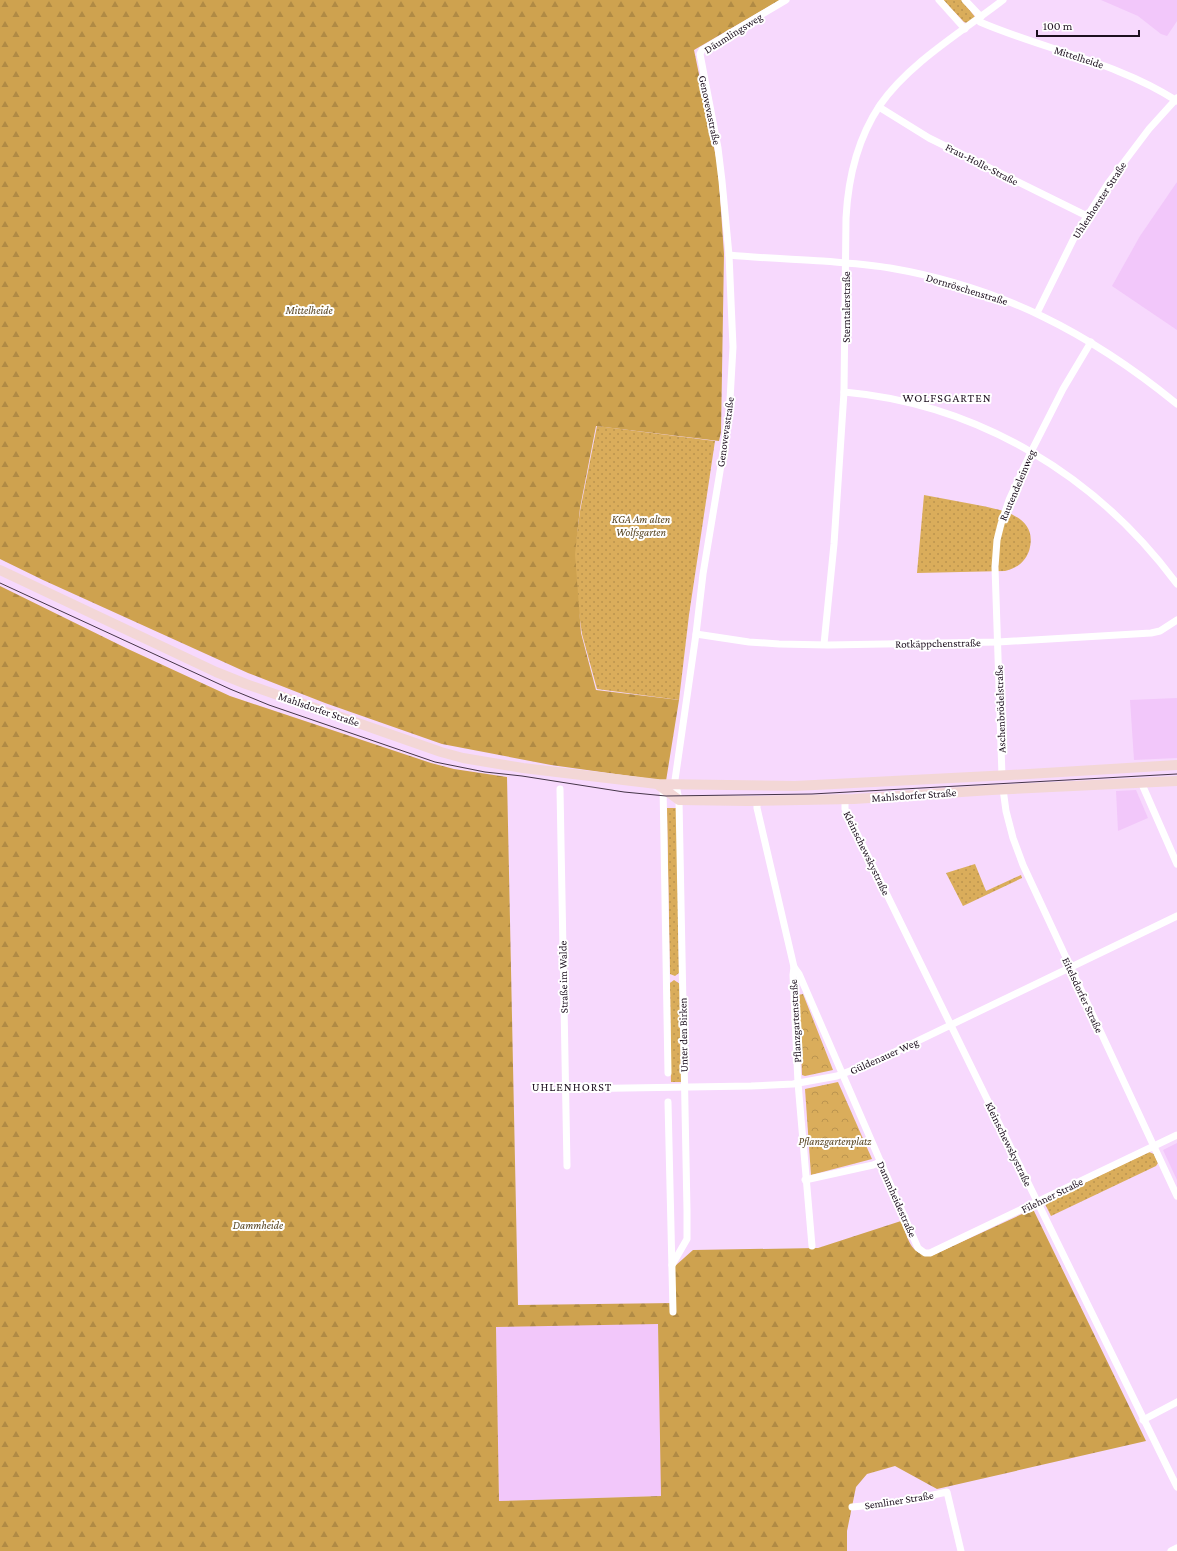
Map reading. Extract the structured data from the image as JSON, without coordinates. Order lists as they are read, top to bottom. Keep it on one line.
{"streets":{"main road":["Mahlsdorfer Straße"],"street":["Däumlingsweg","Mittelheide","Genovevastraße","Frau-Holle-Straße","Uhlenhorster Straße","Dornröschenstraße","Sterntalerstraße","Rautendeleinweg","Rotkäppchenstraße","Aschenbrödelstraße","Kleinschewskystraße","Straße im Walde","Eitelsdorfer Straße","Pflanzgartenstraße","Unter den Birken","Güldenauer Weg","Filehner Straße","Dammheidestraße","Semliner Straße"]},"crossings":[["Däumlingsweg","Genovevastraße"],["Mittelheide","Uhlenhorster Straße"],["Mittelheide","Sterntalerstraße"],["Genovevastraße","Dornröschenstraße"],["Genovevastraße","Rotkäppchenstraße"],["Genovevastraße","Mahlsdorfer Straße"],["Genovevastraße","Unter den Birken"],["Frau-Holle-Straße","Uhlenhorster Straße"],["Frau-Holle-Straße","Sterntalerstraße"],["Uhlenhorster Straße","Dornröschenstraße"],["Dornröschenstraße","Sterntalerstraße"],["Dornröschenstraße","Rautendeleinweg"],["Sterntalerstraße","Rotkäppchenstraße"],["Rautendeleinweg","Rotkäppchenstraße"],["Rautendeleinweg","Aschenbrödelstraße"],["Rotkäppchenstraße","Aschenbrödelstraße"],["Mahlsdorfer Straße","Aschenbrödelstraße"],["Mahlsdorfer Straße","Kleinschewskystraße"],["Mahlsdorfer Straße","Eitelsdorfer Straße"],["Mahlsdorfer Straße","Pflanzgartenstraße"],["Mahlsdorfer Straße","Unter den Birken"],["Kleinschewskystraße","Güldenauer Weg"],["Kleinschewskystraße","Filehner Straße"],["Straße im Walde","Güldenauer Weg"],["Eitelsdorfer Straße","Güldenauer Weg"],["Eitelsdorfer Straße","Filehner Straße"],["Pflanzgartenstraße","Güldenauer Weg"],["Pflanzgartenstraße","Dammheidestraße"],["Unter den Birken","Güldenauer Weg"],["Güldenauer Weg","Dammheidestraße"],["Filehner Straße","Dammheidestraße"]],"districts":["WOLFSGARTEN","UHLENHORST"],"parks":["Mittelheide","KGA Am alten Wolfsgarten","Pflanzgartenplatz","Dammheide"],"scale_bar":"100 m"}
